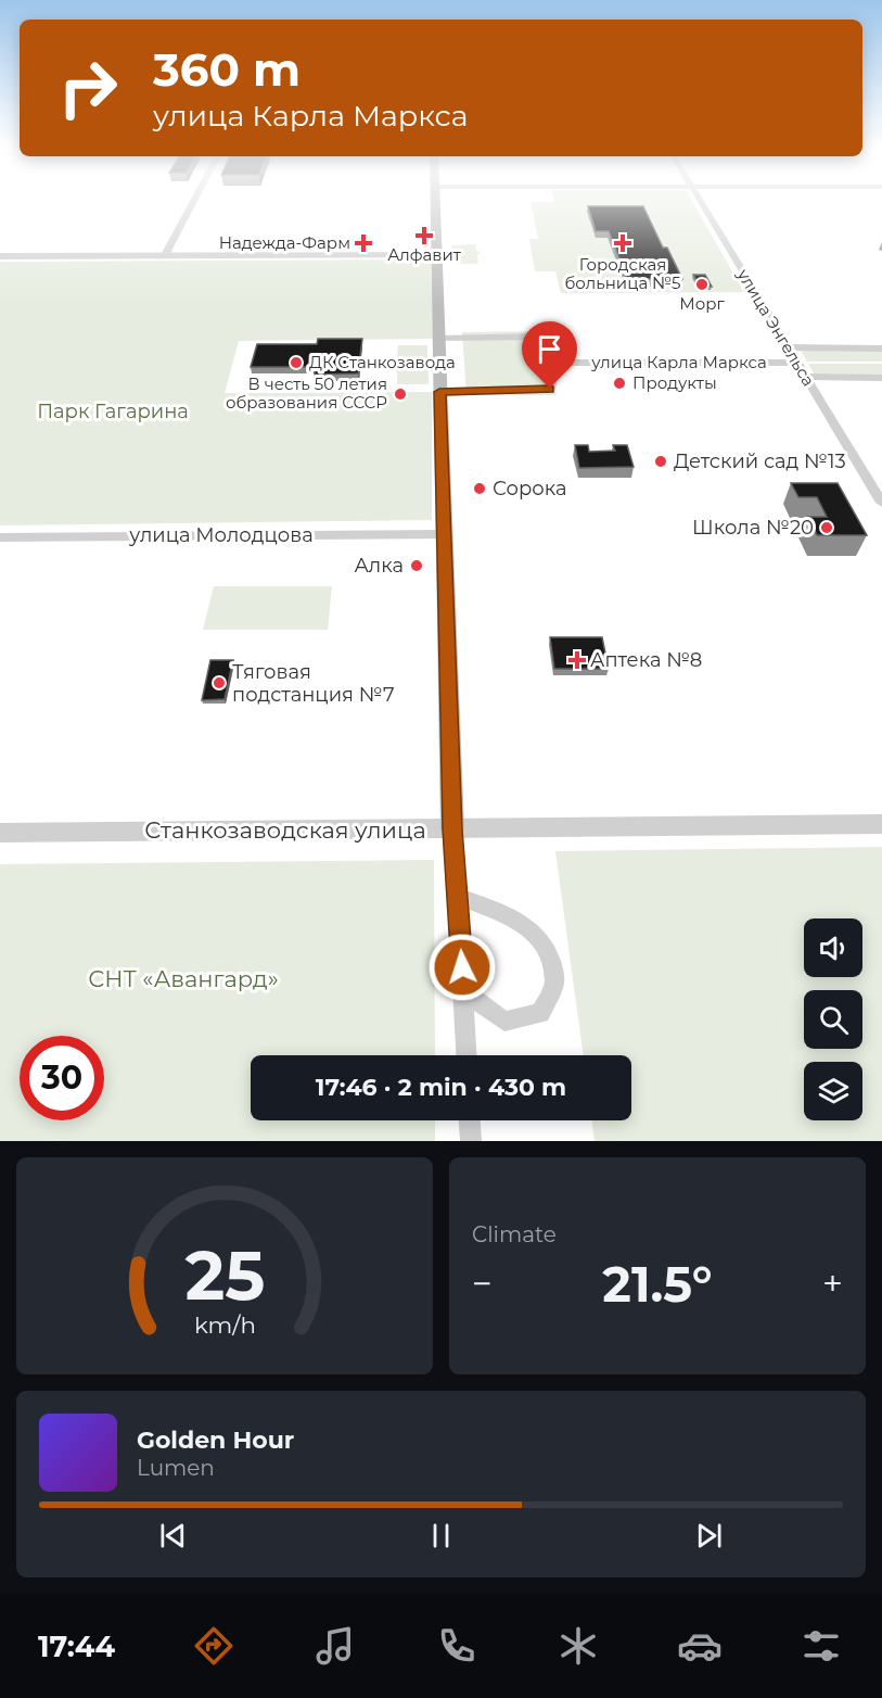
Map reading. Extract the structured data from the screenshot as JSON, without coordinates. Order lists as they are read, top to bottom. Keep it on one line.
{"streets":{"street":["улица Энгельса","улица Карла Маркса","улица Молодцова","Станкозаводская улица"]},"crossings":[["улица Энгельса","улица Карла Маркса"]],"parks":["Парк Гагарина","СНТ «Авангард»"],"places":{"health":["Алфавит","Надежда-Фарм","Городская больница №5","Аптека №8"],"other":["Морг","ДК Станкозавода","Продукты","В честь 50 летия образования СССР","Детский сад №13","Сорока","Школа №20","Алка","Тяговая подстанция №7"]},"page":{"turn":["360 m","улица Карла Маркса"],"limit":"30","trip":"17:46 · 2 min · 430 m","tile":"Climate","heat":["−","21.5°","+"],"song":["Golden Hour","Lumen"],"tabs":"17:44","gauge":["25","km/h"]}}
